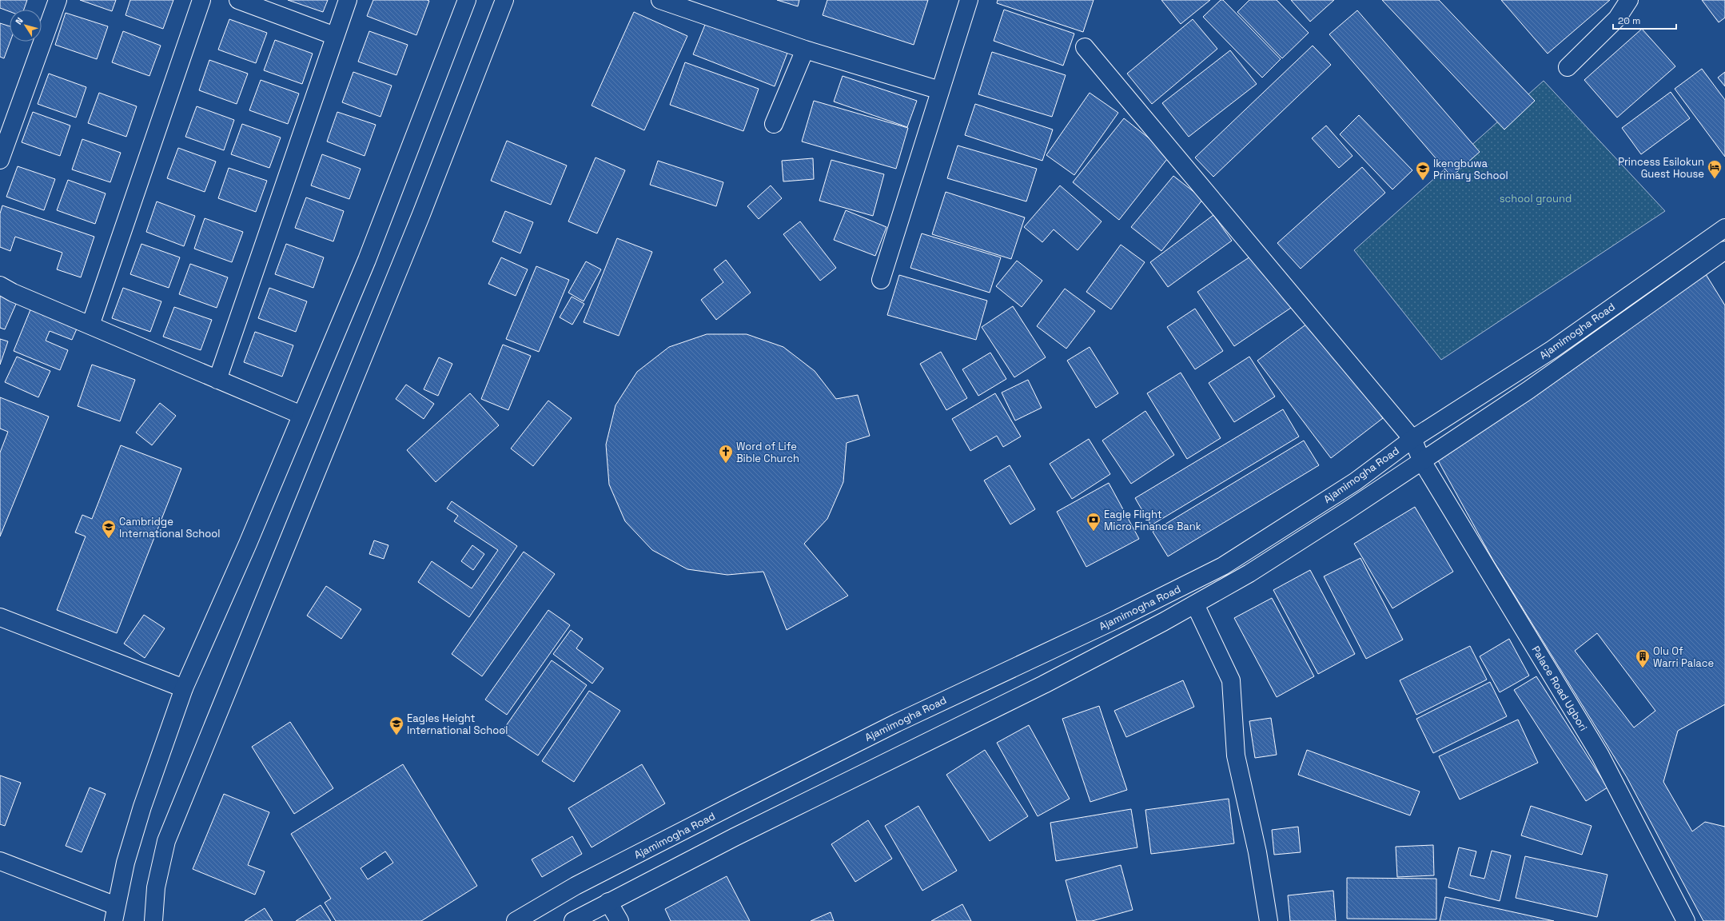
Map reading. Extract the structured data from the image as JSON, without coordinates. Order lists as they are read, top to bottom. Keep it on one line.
{"streets":{"main road":["Ajamimogha Road","Palace Road Ugbori"]},"crossings":[["Ajamimogha Road","Palace Road Ugbori"]],"parks":["school ground"],"places":{"hotel":["Princess Esilokun Guest House"],"school or university":["Ikengbuwa Primary School","Cambridge International School","Eagles Height International School"],"church":["Word of Life Bible Church"],"bank":["Eagle Flight Micro Finance Bank"],"building":["Olu Of Warri Palace"]},"scale_bar":"20 m","north":"top left"}
